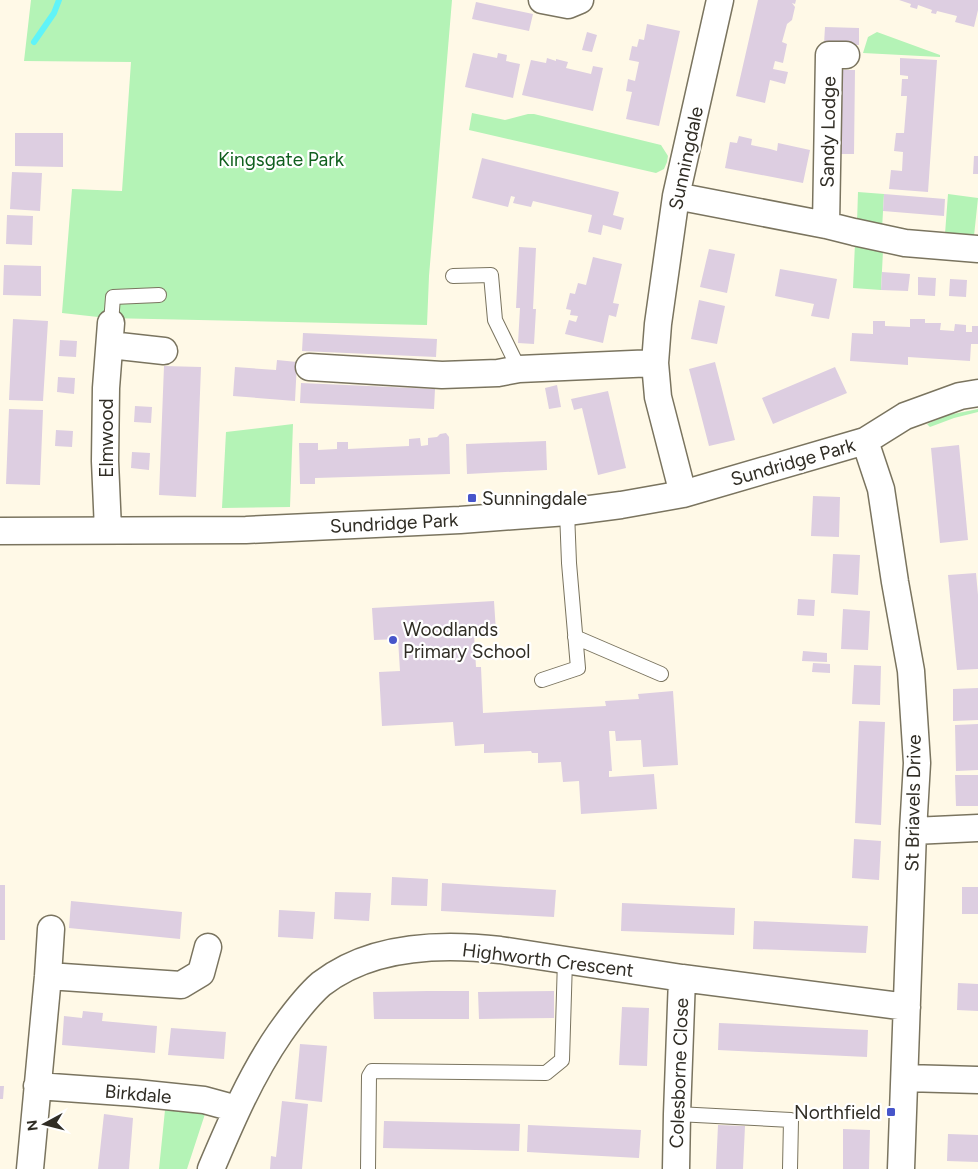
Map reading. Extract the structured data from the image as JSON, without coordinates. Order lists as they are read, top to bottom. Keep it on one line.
{"streets":{"street":["Sandy Lodge","Sunningdale","Elmwood","Sundridge Park","St Briavels Drive","Highworth Crescent","Colesborne Close","Birkdale"]},"crossings":[["Sunningdale","Sundridge Park"],["Elmwood","Sundridge Park"],["Sundridge Park","St Briavels Drive"],["St Briavels Drive","Highworth Crescent"],["Highworth Crescent","Colesborne Close"],["Highworth Crescent","Birkdale"]],"parks":["Kingsgate Park"],"places":{"transit":["Sunningdale","Northfield"],"other":["Woodlands Primary School"]},"north":"left"}
